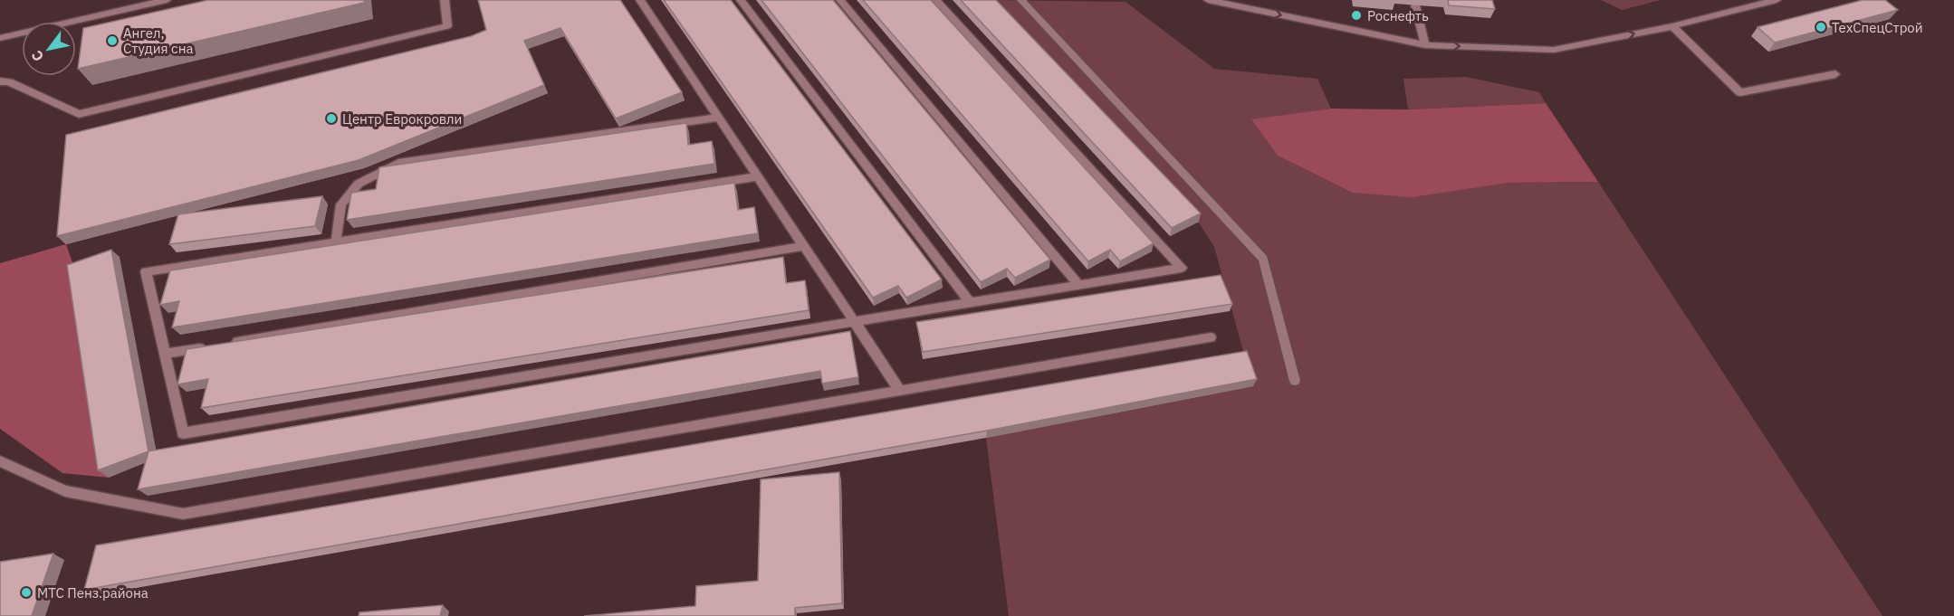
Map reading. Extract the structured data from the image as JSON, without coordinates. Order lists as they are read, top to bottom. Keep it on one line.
{"places":["Роснефть","ТехСпецСтрой","Ангел, Студия сна","Центр Еврокровли","МТС Пенз.района"],"north":"bottom left"}
